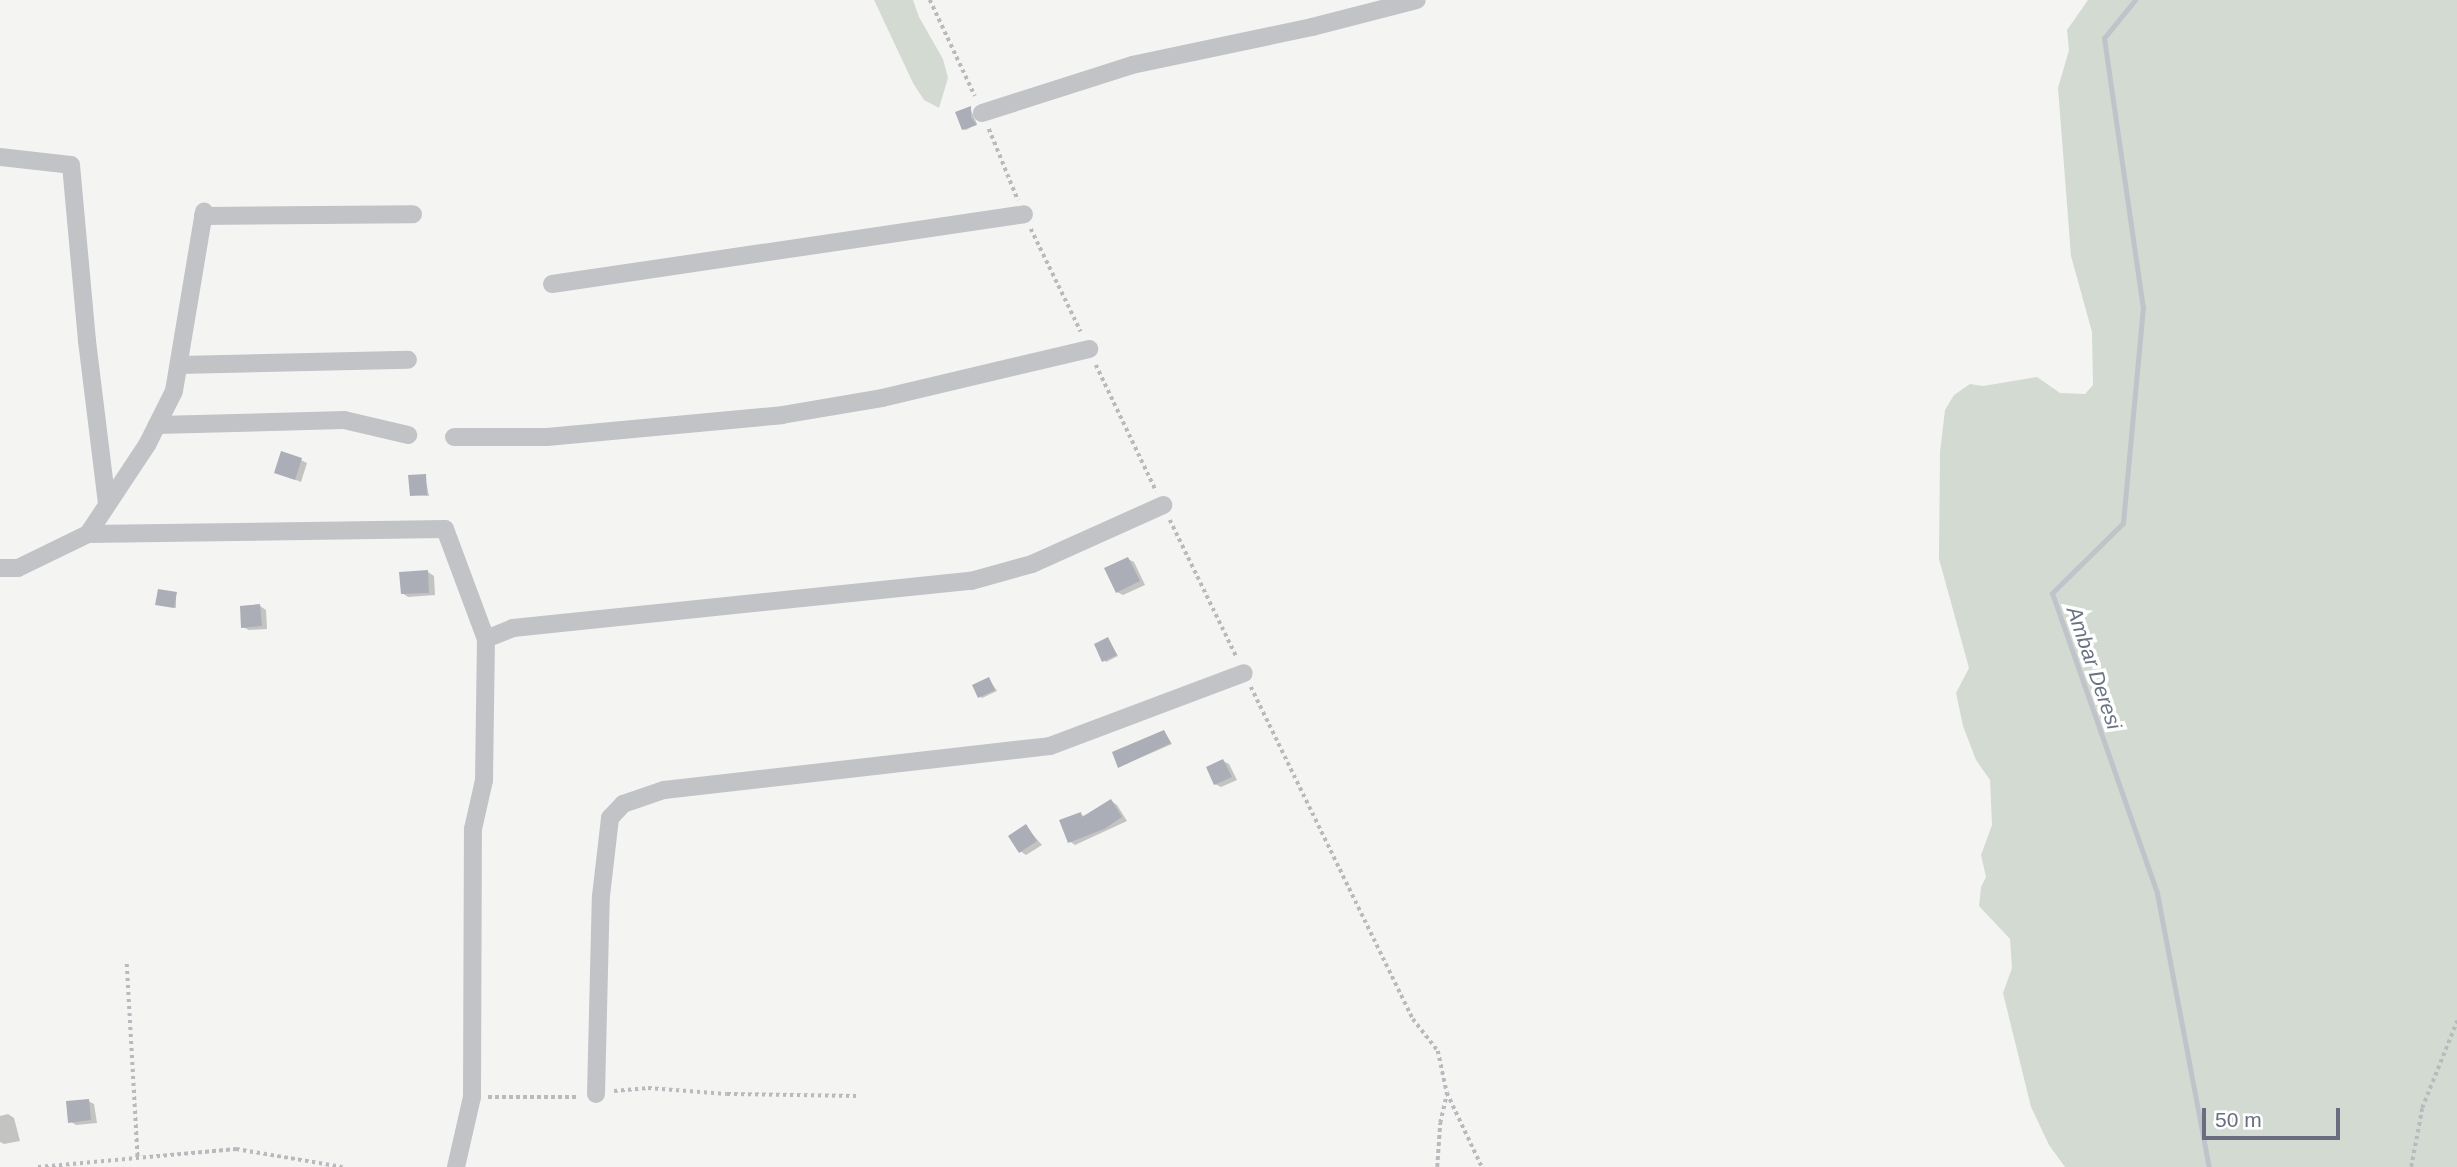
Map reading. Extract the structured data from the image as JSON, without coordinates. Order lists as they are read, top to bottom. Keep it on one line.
{"water":["Ambar Deresi"],"scale_bar":"50 m"}
